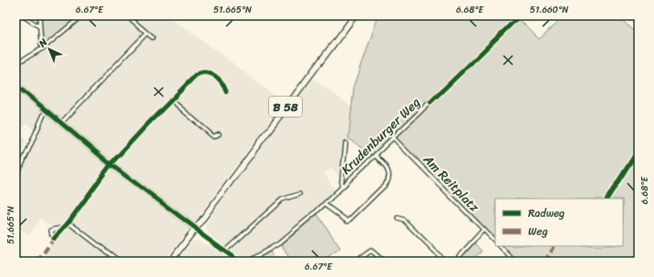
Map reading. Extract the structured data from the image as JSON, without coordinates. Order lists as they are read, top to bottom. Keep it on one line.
{"streets":{"main road":["B 58"],"street":["Krudenburger Weg","Am Reitplatz"]},"crossings":[["Krudenburger Weg","Am Reitplatz"]],"legend":["Radweg","Weg"],"north":"top left","coordinates":["6.67°E","51.665°N","6.68°E","51.660°N"]}
